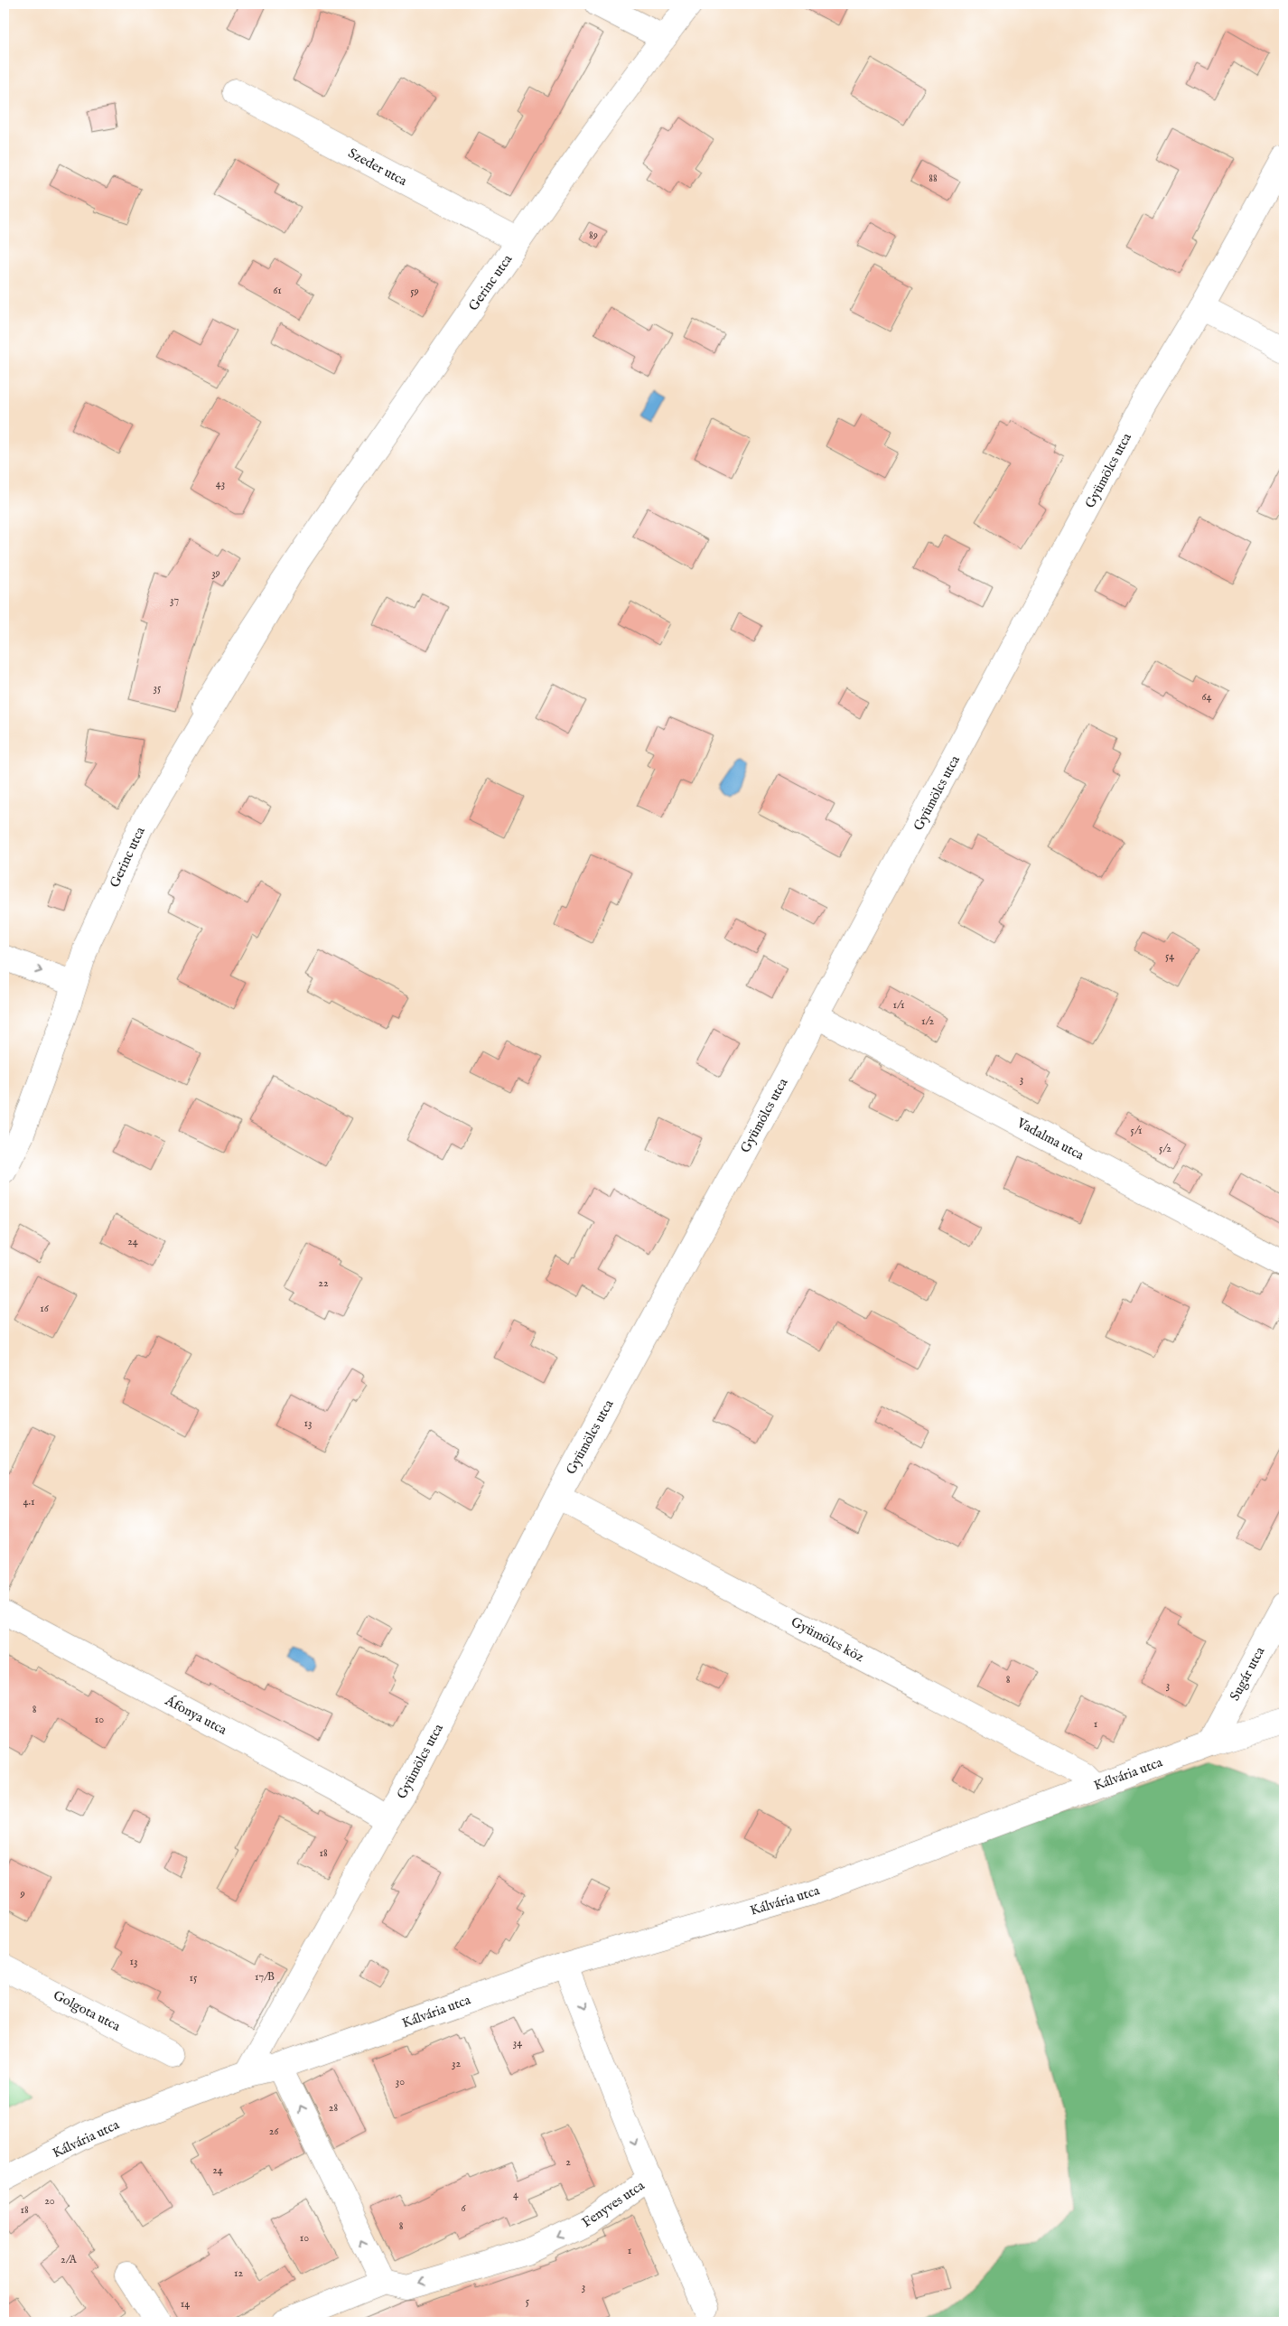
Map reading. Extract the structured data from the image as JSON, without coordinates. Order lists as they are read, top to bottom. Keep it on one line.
{"streets":{"street":["Szeder utca","Gerinc utca","Gyümölcs utca","Vadalma utca","Gyümölcs köz","Sugár utca","Áfonya utca","Kálvária utca","Golgota utca","Fenyves utca"]},"crossings":[["Szeder utca","Gerinc utca"],["Gyümölcs utca","Vadalma utca"],["Gyümölcs utca","Gyümölcs köz"],["Gyümölcs utca","Áfonya utca"],["Gyümölcs utca","Kálvária utca"],["Gyümölcs köz","Kálvária utca"],["Sugár utca","Kálvária utca"],["Kálvária utca","Fenyves utca"]],"house_numbers":["88","89","61","59","43","39","37","35","64","54","1/1","1/2","3","5/1","5/2","24","22","16","13","4.1","8","3","8","10","1","18","9","13","17/B","15","34","32","30","28","26","2","24","4","20","6","18","8","10","1","2/A","12","3","5","14"]}
